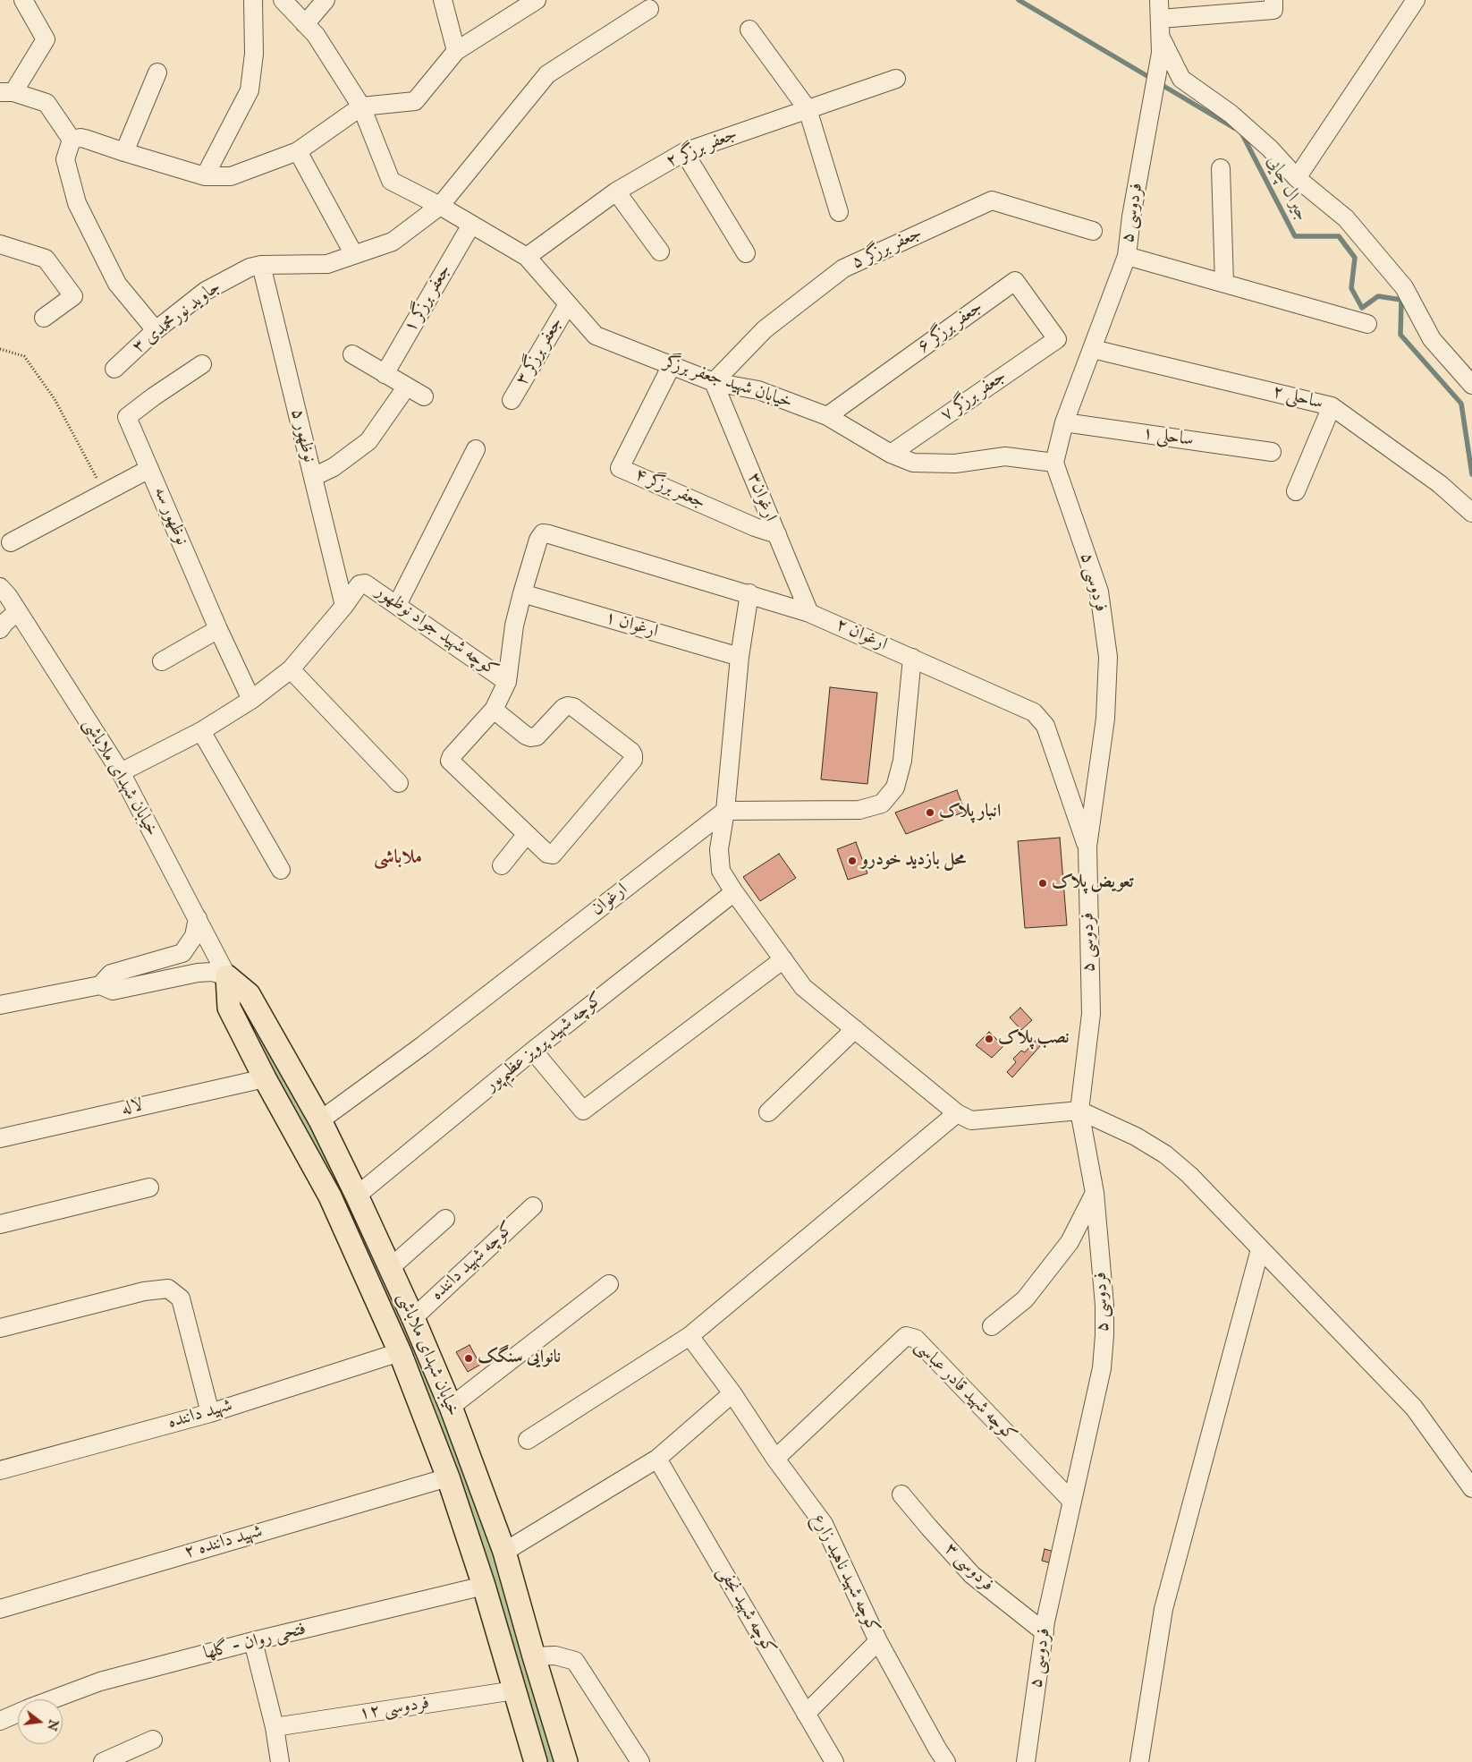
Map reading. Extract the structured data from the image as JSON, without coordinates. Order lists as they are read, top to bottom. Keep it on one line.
{"streets":{"main road":["خیابان شهدای ملاباشی"],"street":["جعفر برزگر ۲","فردوسی ۵","جعفر برزگر ۵","جعفر برزگر ۱","جاوید نورمحمدی ۳","جعفر برزگر ۶","جعفر برزگر ۳","خیابان شهید جعفر برزگر","جعفر برزگر ۷","ساحلی ۲","نوظهور ۵","ساحلی ۱","جعفر برزگر ۴","ارغوان۳","نوظهور سه","ارغوان ۱","کوچه شهید جواد نوظهور","ارغوان ۲","ارغوان","کوچه شهید پرویز عظیم‌پور","لاله","کوچه شهید داننده","کوچه شهید قادر عباسی","شهید داننده","شهید داننده ۲","فردوسی ۳","کوچه شهید ناهید زارع","کوچه شهید نجفی","فتحی روان - گلها","فردوسی ۱۲"]},"crossings":[["جعفر برزگر ۲","خیابان شهید جعفر برزگر"],["فردوسی ۵","خیابان شهید جعفر برزگر"],["فردوسی ۵","ساحلی ۲"],["فردوسی ۵","ساحلی ۱"],["فردوسی ۵","ارغوان ۲"],["فردوسی ۵","کوچه شهید قادر عباسی"],["فردوسی ۵","فردوسی ۳"],["جعفر برزگر ۵","خیابان شهید جعفر برزگر"],["جعفر برزگر ۵","ارغوان۳"],["جعفر برزگر ۱","خیابان شهید جعفر برزگر"],["جاوید نورمحمدی ۳","خیابان شهید جعفر برزگر"],["جاوید نورمحمدی ۳","نوظهور ۵"],["جعفر برزگر ۶","خیابان شهید جعفر برزگر"],["جعفر برزگر ۶","جعفر برزگر ۷"],["جعفر برزگر ۳","خیابان شهید جعفر برزگر"],["خیابان شهید جعفر برزگر","جعفر برزگر ۷"],["خیابان شهید جعفر برزگر","جعفر برزگر ۴"],["خیابان شهید جعفر برزگر","ارغوان۳"],["نوظهور ۵","کوچه شهید جواد نوظهور"],["جعفر برزگر ۴","ارغوان۳"],["ارغوان۳","ارغوان ۲"],["نوظهور سه","کوچه شهید جواد نوظهور"],["ارغوان ۱","کوچه شهید جواد نوظهور"],["کوچه شهید جواد نوظهور","ارغوان ۲"],["کوچه شهید جواد نوظهور","خیابان شهدای ملاباشی"],["خیابان شهدای ملاباشی","ارغوان"],["خیابان شهدای ملاباشی","کوچه شهید پرویز عظیم‌پور"],["خیابان شهدای ملاباشی","لاله"],["خیابان شهدای ملاباشی","کوچه شهید داننده"],["خیابان شهدای ملاباشی","شهید داننده"],["خیابان شهدای ملاباشی","شهید داننده ۲"],["خیابان شهدای ملاباشی","فتحی روان - گلها"],["خیابان شهدای ملاباشی","فردوسی ۱۲"],["کوچه شهید قادر عباسی","کوچه شهید ناهید زارع"]],"districts":["ملاباشی"],"water":["جیرال چایی"],"places":["انبار پلاک","محل بازدید خودرو","تعویض پلاک","نصب پلاک","نانوایی سنگک"],"north":"right"}
